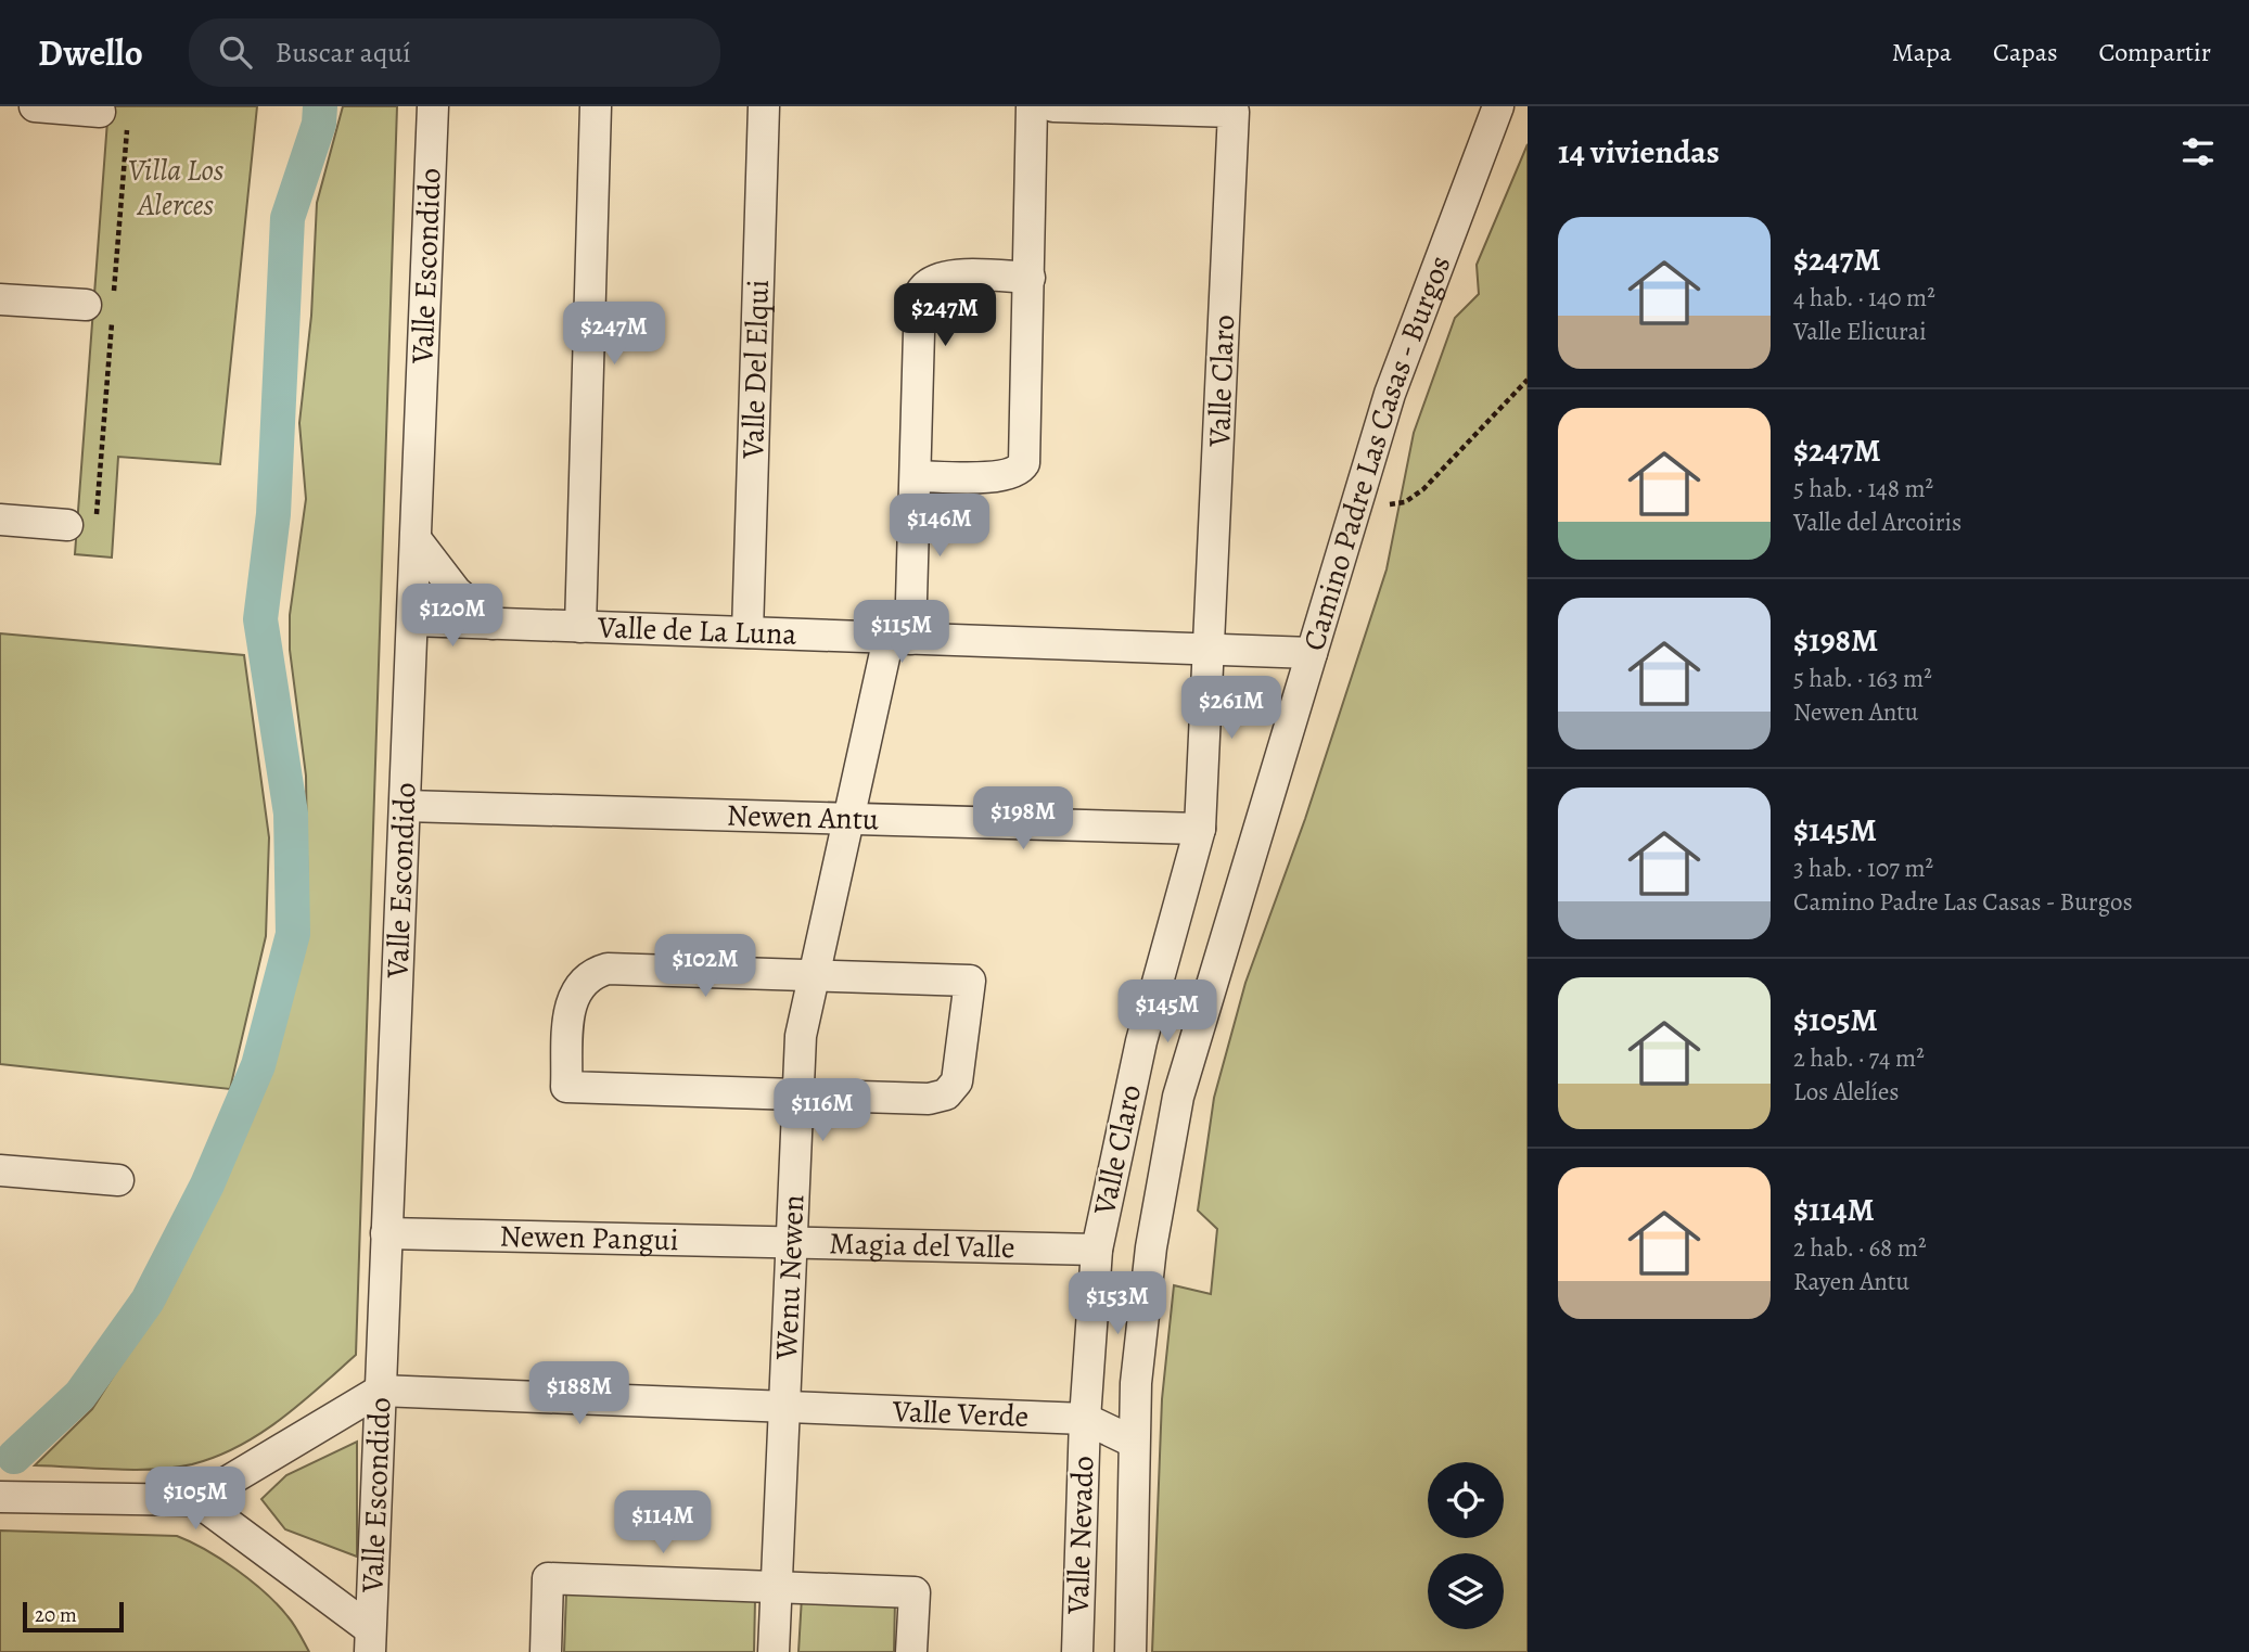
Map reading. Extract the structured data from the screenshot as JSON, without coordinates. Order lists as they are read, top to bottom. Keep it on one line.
{"streets":{"street":["Valle Escondido","Valle Del Elqui","Valle Claro","Camino Padre Las Casas - Burgos","Valle de La Luna","Newen Antu","Newen Pangui","Magia del Valle","Wenu Newen","Valle Verde","Valle Nevado"]},"crossings":[["Valle Escondido","Valle de La Luna"],["Valle Escondido","Newen Antu"],["Valle Escondido","Newen Pangui"],["Valle Escondido","Valle Verde"],["Valle Del Elqui","Valle de La Luna"],["Valle Claro","Valle de La Luna"],["Valle Claro","Newen Antu"],["Valle Claro","Magia del Valle"],["Valle Claro","Valle Verde"],["Valle Claro","Valle Nevado"],["Camino Padre Las Casas - Burgos","Valle de La Luna"],["Camino Padre Las Casas - Burgos","Valle Verde"],["Valle de La Luna","Wenu Newen"],["Newen Antu","Wenu Newen"],["Newen Pangui","Magia del Valle"],["Newen Pangui","Wenu Newen"],["Magia del Valle","Wenu Newen"],["Wenu Newen","Valle Verde"],["Valle Verde","Valle Nevado"]],"parks":["Villa Los Alerces"],"scale_bar":"20 m","page":{"header":"Dwello","search":"Buscar aquí","nav":["Mapa","Capas","Compartir"],"heading":"14 viviendas","list":[{"name":"$247M","note":"4 hab. · 140 m² · Valle Elicurai"},{"name":"$247M","note":"5 hab. · 148 m² · Valle del Arcoiris"},{"name":"$198M","note":"5 hab. · 163 m² · Newen Antu"},{"name":"$145M","note":"3 hab. · 107 m² · Camino Padre Las Casas - Burgos"},{"name":"$105M","note":"2 hab. · 74 m² · Los Alelíes"},{"name":"$114M","note":"2 hab. · 68 m² · Rayen Antu"}],"price":["$247M","$247M","$146M","$120M","$115M","$261M","$198M","$102M","$145M","$116M","$153M","$188M","$105M","$114M"],"scale":"20 m"}}
